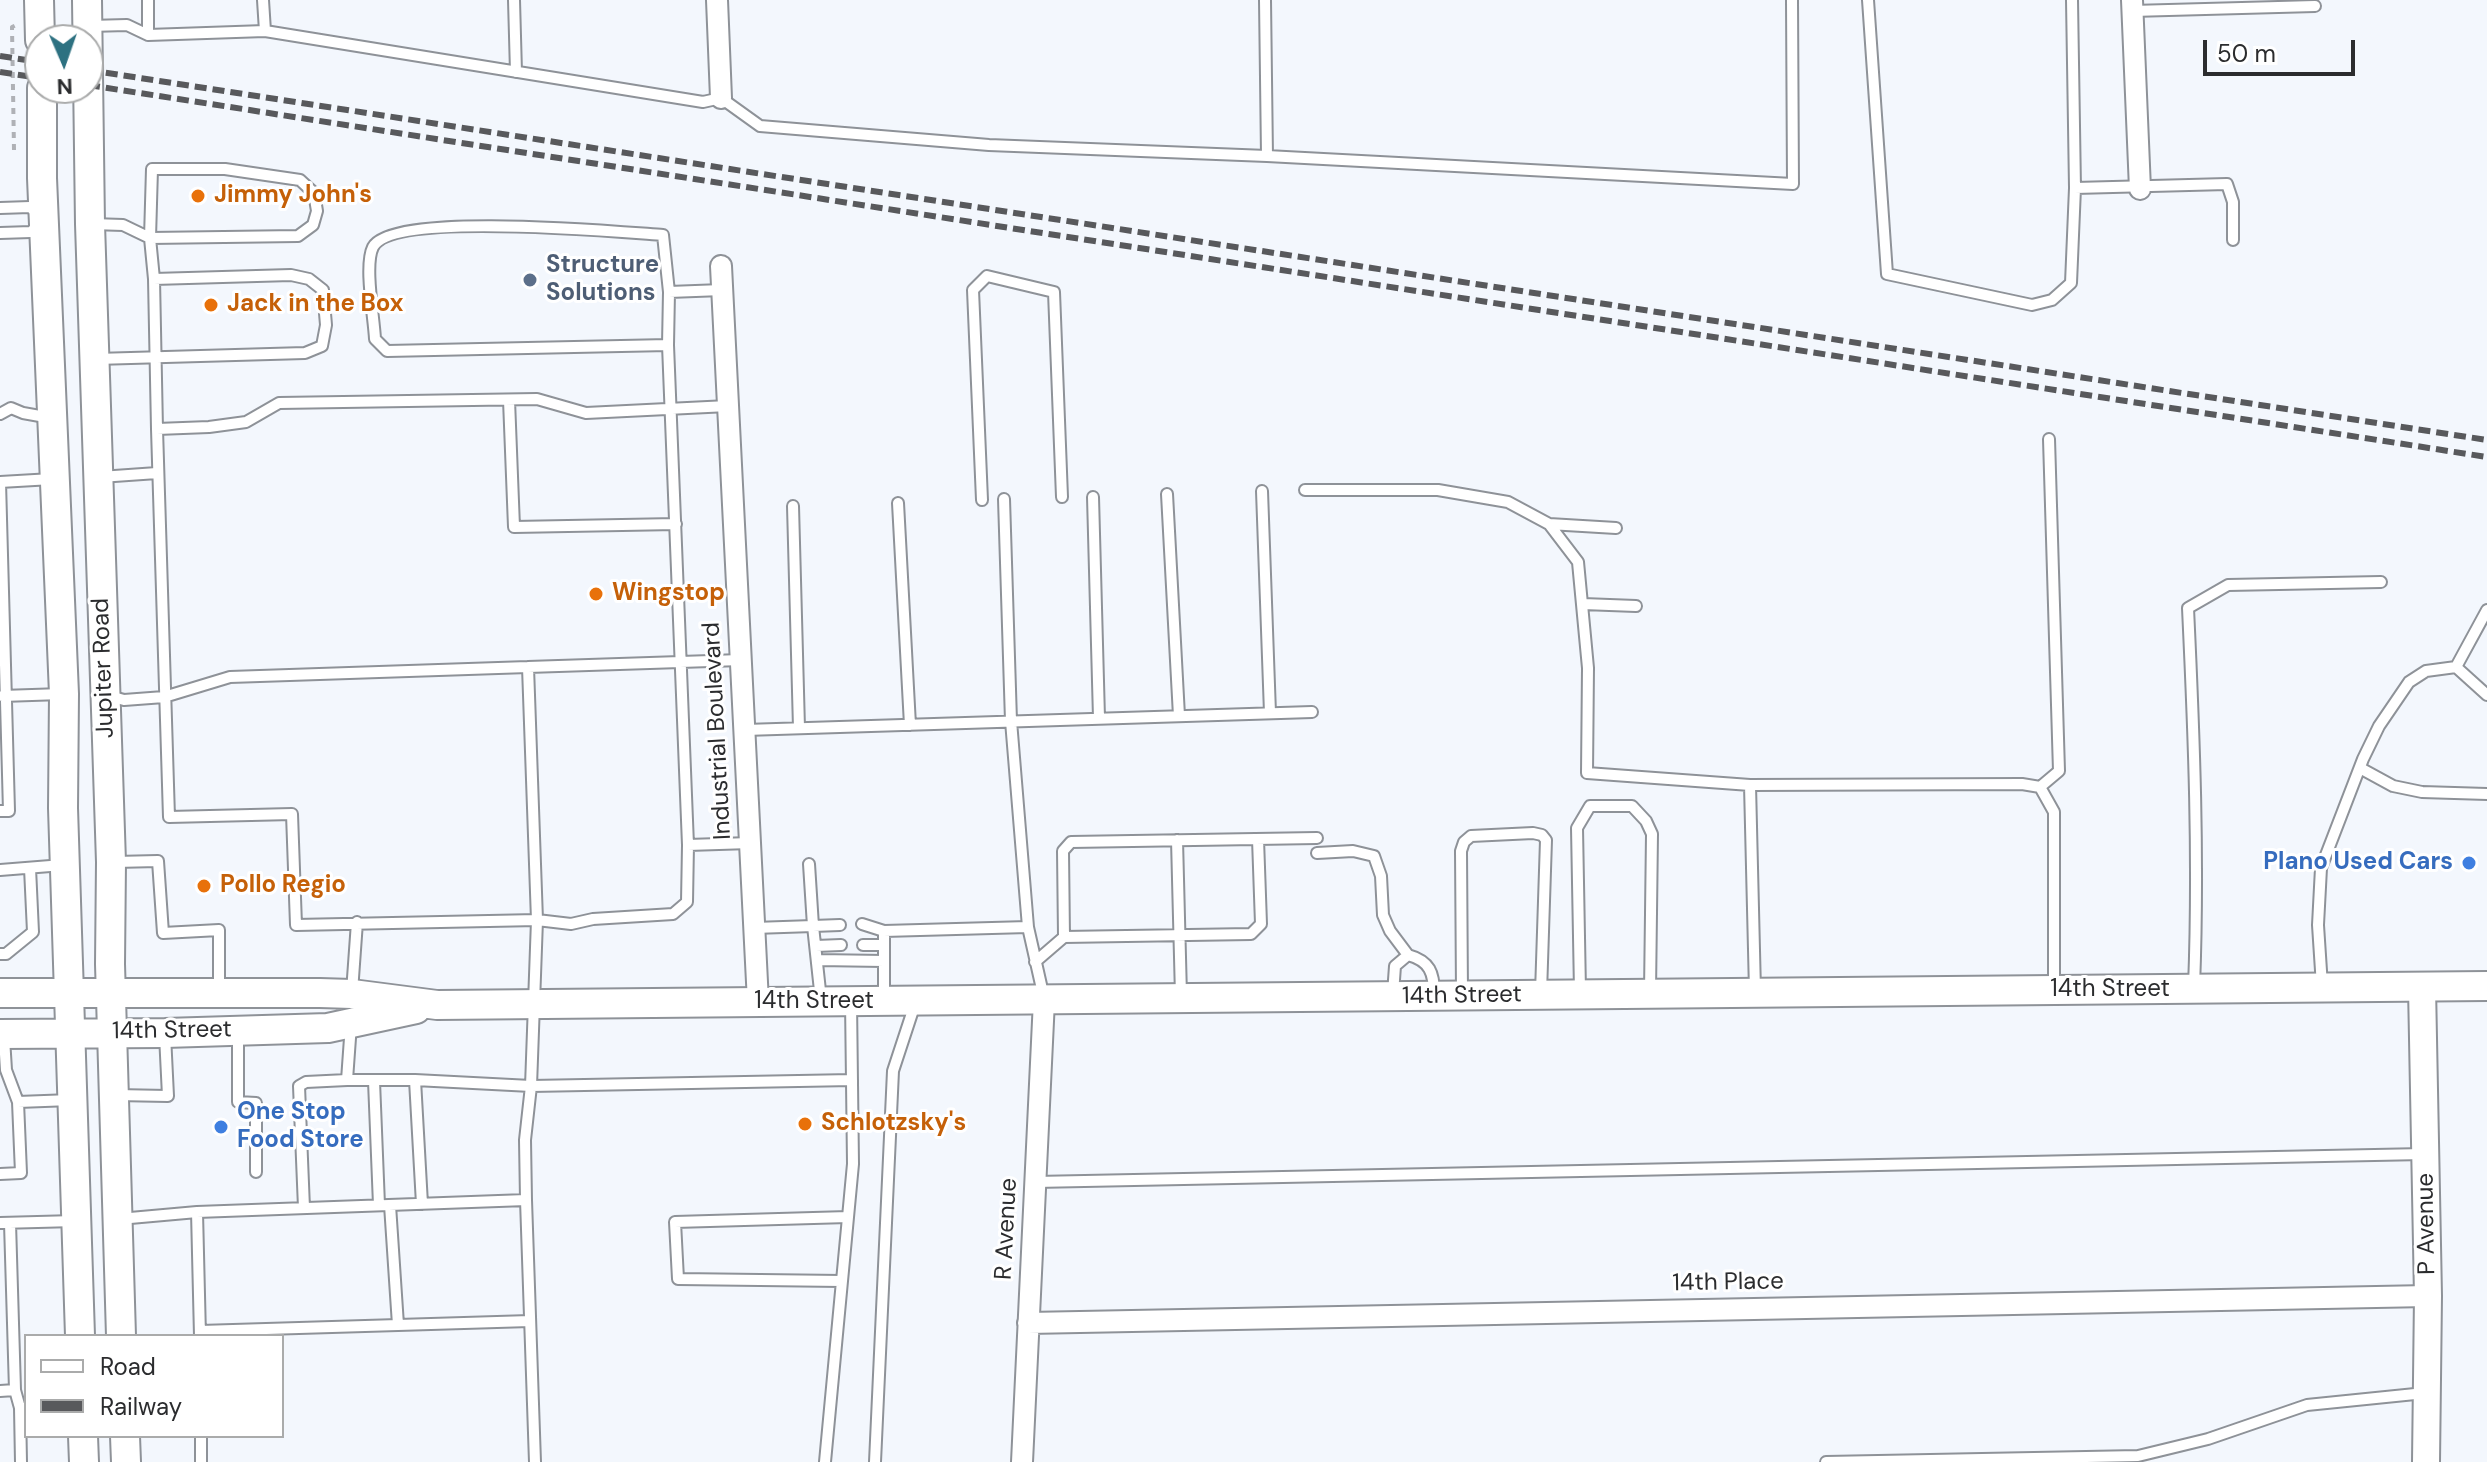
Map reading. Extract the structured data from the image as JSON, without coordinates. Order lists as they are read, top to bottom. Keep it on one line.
{"streets":{"main road":["Jupiter Road","14th Street"],"street":["Industrial Boulevard","P Avenue","R Avenue","14th Place"]},"crossings":[["Jupiter Road","14th Street"],["Industrial Boulevard","14th Street"],["14th Street","P Avenue"],["14th Street","R Avenue"],["P Avenue","14th Place"],["R Avenue","14th Place"]],"places":["Jimmy John's","Structure Solutions","Jack in the Box","Wingstop","Plano Used Cars","Pollo Regio","Schlotzsky's","One Stop Food Store"],"legend":["Road","Railway"],"scale_bar":"50 m","north":"bottom"}
